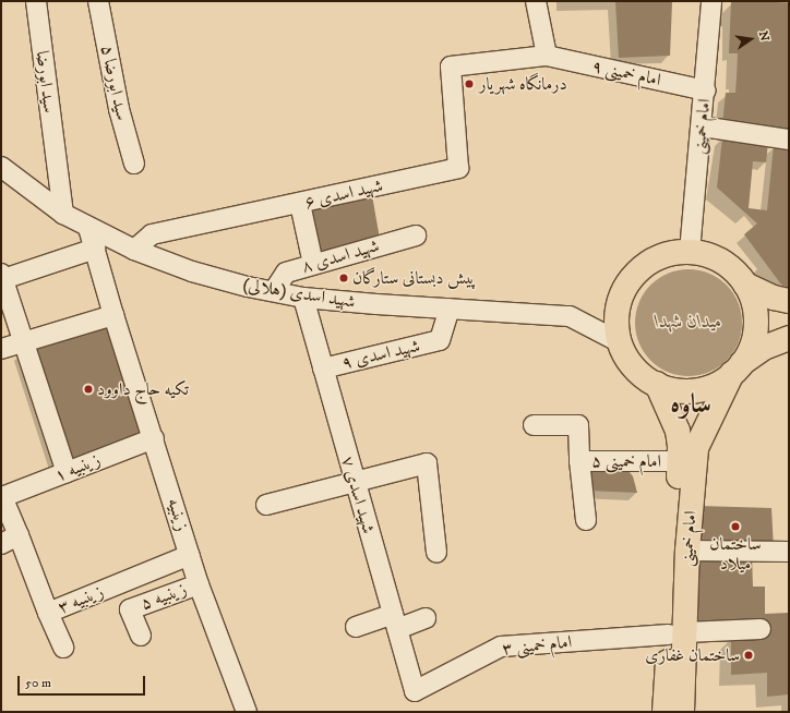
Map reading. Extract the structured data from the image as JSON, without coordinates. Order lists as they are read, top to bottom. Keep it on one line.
{"streets":{"main road":["امام خمینی"],"street":["امام خمینی ۹","سید ابورضا","سید ابورضا ۵","شهید اسدی ۶","شهید اسدی ۸","شهید اسدی (هلالی)","شهید اسدی ۹","امام خمینی ۵","زینبیه ۱","شهید اسدی ۷","زینبیه","زینبیه ۵","زینبیه ۳","امام خمینی ۳"]},"crossings":[["امام خمینی ۹","امام خمینی"],["امام خمینی ۹","شهید اسدی ۶"],["سید ابورضا","شهید اسدی (هلالی)"],["امام خمینی","شهید اسدی (هلالی)"],["امام خمینی","امام خمینی ۵"],["امام خمینی","امام خمینی ۳"],["شهید اسدی ۶","شهید اسدی (هلالی)"],["شهید اسدی ۸","شهید اسدی (هلالی)"],["شهید اسدی (هلالی)","شهید اسدی ۹"],["شهید اسدی (هلالی)","شهید اسدی ۷"],["شهید اسدی (هلالی)","زینبیه"],["شهید اسدی ۹","شهید اسدی ۷"],["زینبیه ۱","زینبیه"],["زینبیه ۱","زینبیه ۳"],["شهید اسدی ۷","امام خمینی ۳"],["زینبیه","زینبیه ۵"],["زینبیه","زینبیه ۳"]],"districts":["ساوه"],"water":["میدان شهدا"],"places":["درمانگاه شهریار","پیش دبستانی ستارگان","تکیه حاج داوود","ساختمان میلاد","ساختمان غفاری"],"scale_bar":"50 m","north":"right"}
